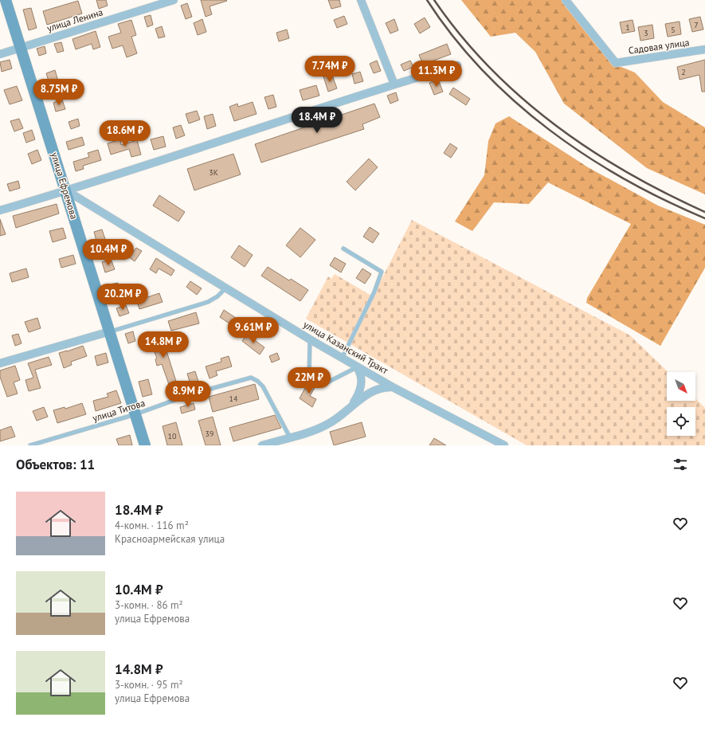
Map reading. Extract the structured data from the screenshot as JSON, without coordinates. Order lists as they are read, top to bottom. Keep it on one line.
{"streets":{"street":["улица Ленина","Садовая улица","улица Ефремова","улица Казанский Тракт"],"lane":["улица Титова"]},"crossings":[["улица Ленина","улица Ефремова"],["улица Ефремова","улица Казанский Тракт"],["улица Ефремова","улица Титова"]],"house_numbers":["7","1","5","3","2","3К","14","39","10"],"north":"bottom right","page":{"price":["7.74M ₽","11.3M ₽","8.75M ₽","18.4M ₽","18.6M ₽","10.4M ₽","20.2M ₽","9.61M ₽","14.8M ₽","22M ₽","8.9M ₽"],"heading":"Объектов: 11","list":[{"name":"18.4M ₽","note":"4-комн. · 116 m² · Красноармейская улица"},{"name":"10.4M ₽","note":"3-комн. · 86 m² · улица Ефремова"},{"name":"14.8M ₽","note":"3-комн. · 95 m² · улица Ефремова"}]}}
